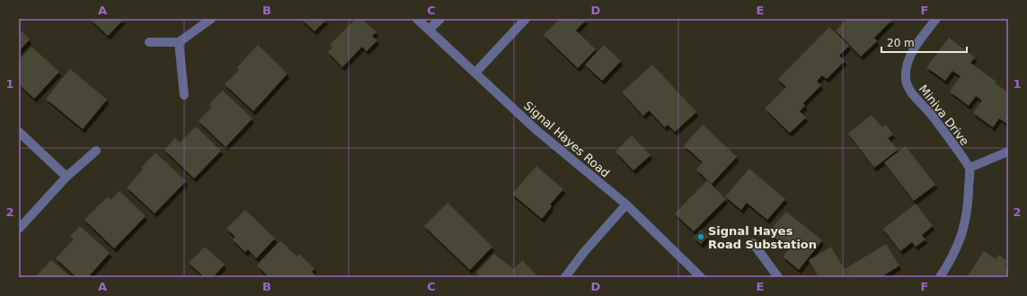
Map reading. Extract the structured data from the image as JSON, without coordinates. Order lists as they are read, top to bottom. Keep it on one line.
{"streets":{"street":["Miniva Drive","Signal Hayes Road"]},"places":["Signal Hayes Road Substation"],"scale_bar":"20 m","grid":{"columns":["A","B","C","D","E","F"],"rows":["1","2"]}}
